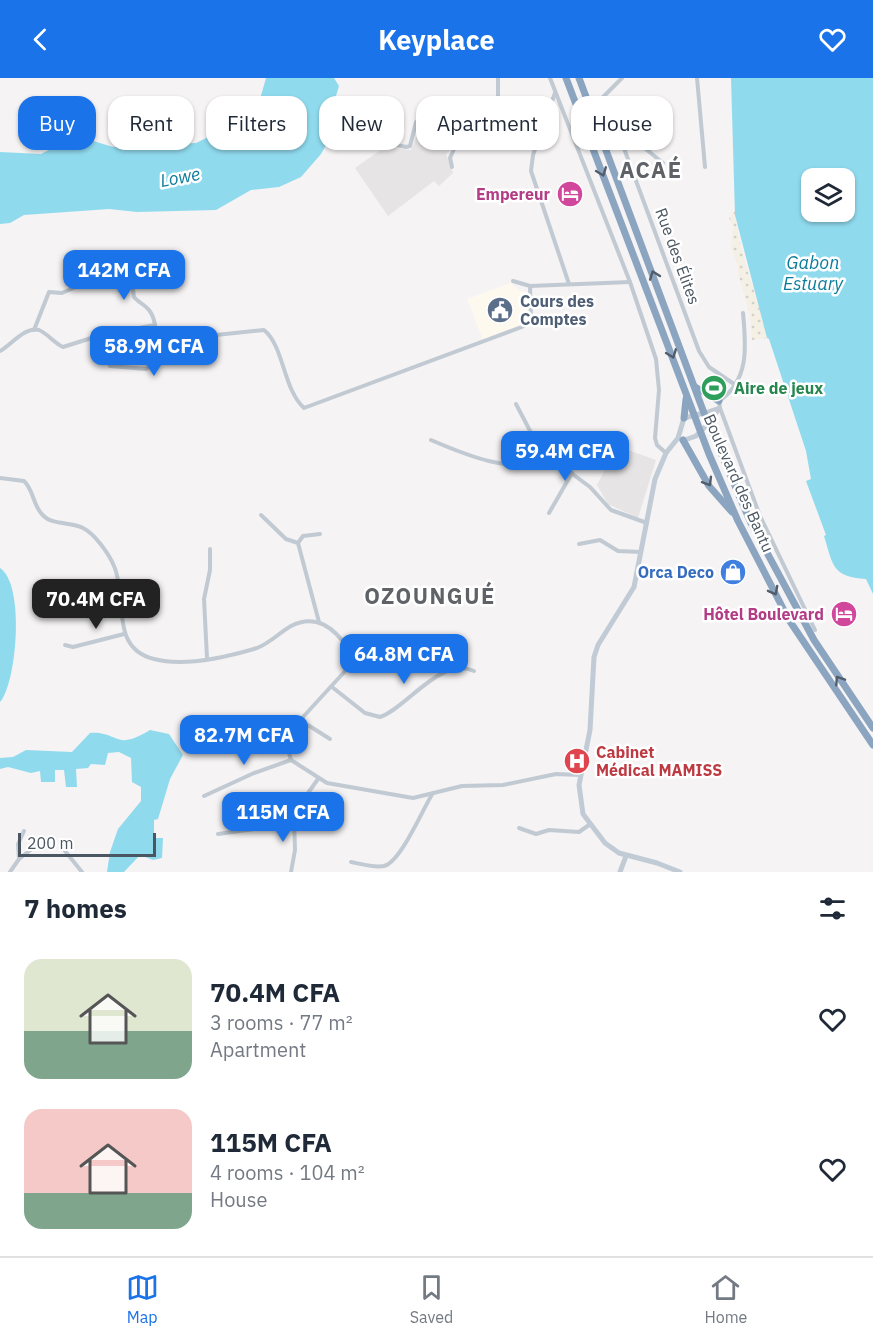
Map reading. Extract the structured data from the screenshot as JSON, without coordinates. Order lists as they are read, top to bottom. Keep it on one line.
{"streets":{"highway":["Boulevard des Bantu"],"street":["Rue des Élites"]},"districts":["ACAÉ","OZOUNGUÉ"],"water":["Lowe","Gabon Estuary"],"places":{"hotel":["Empereur","Hôtel Boulevard"],"public building":["Cours des Comptes"],"sports":["Aire de jeux"],"shop":["Orca Deco"],"hospital":["Cabinet Médical MAMISS"]},"scale_bar":"200 m","page":{"header":"Keyplace","chip":["Buy","Rent","Filters","New","Apartment","House"],"price":["142M CFA","58.9M CFA","59.4M CFA","70.4M CFA","64.8M CFA","82.7M CFA","115M CFA"],"scale":"200 m","heading":"7 homes","list":[{"name":"70.4M CFA","note":"3 rooms · 77 m² · Apartment"},{"name":"115M CFA","note":"4 rooms · 104 m² · House"}],"tabs":["Map","Saved","Home"]}}
